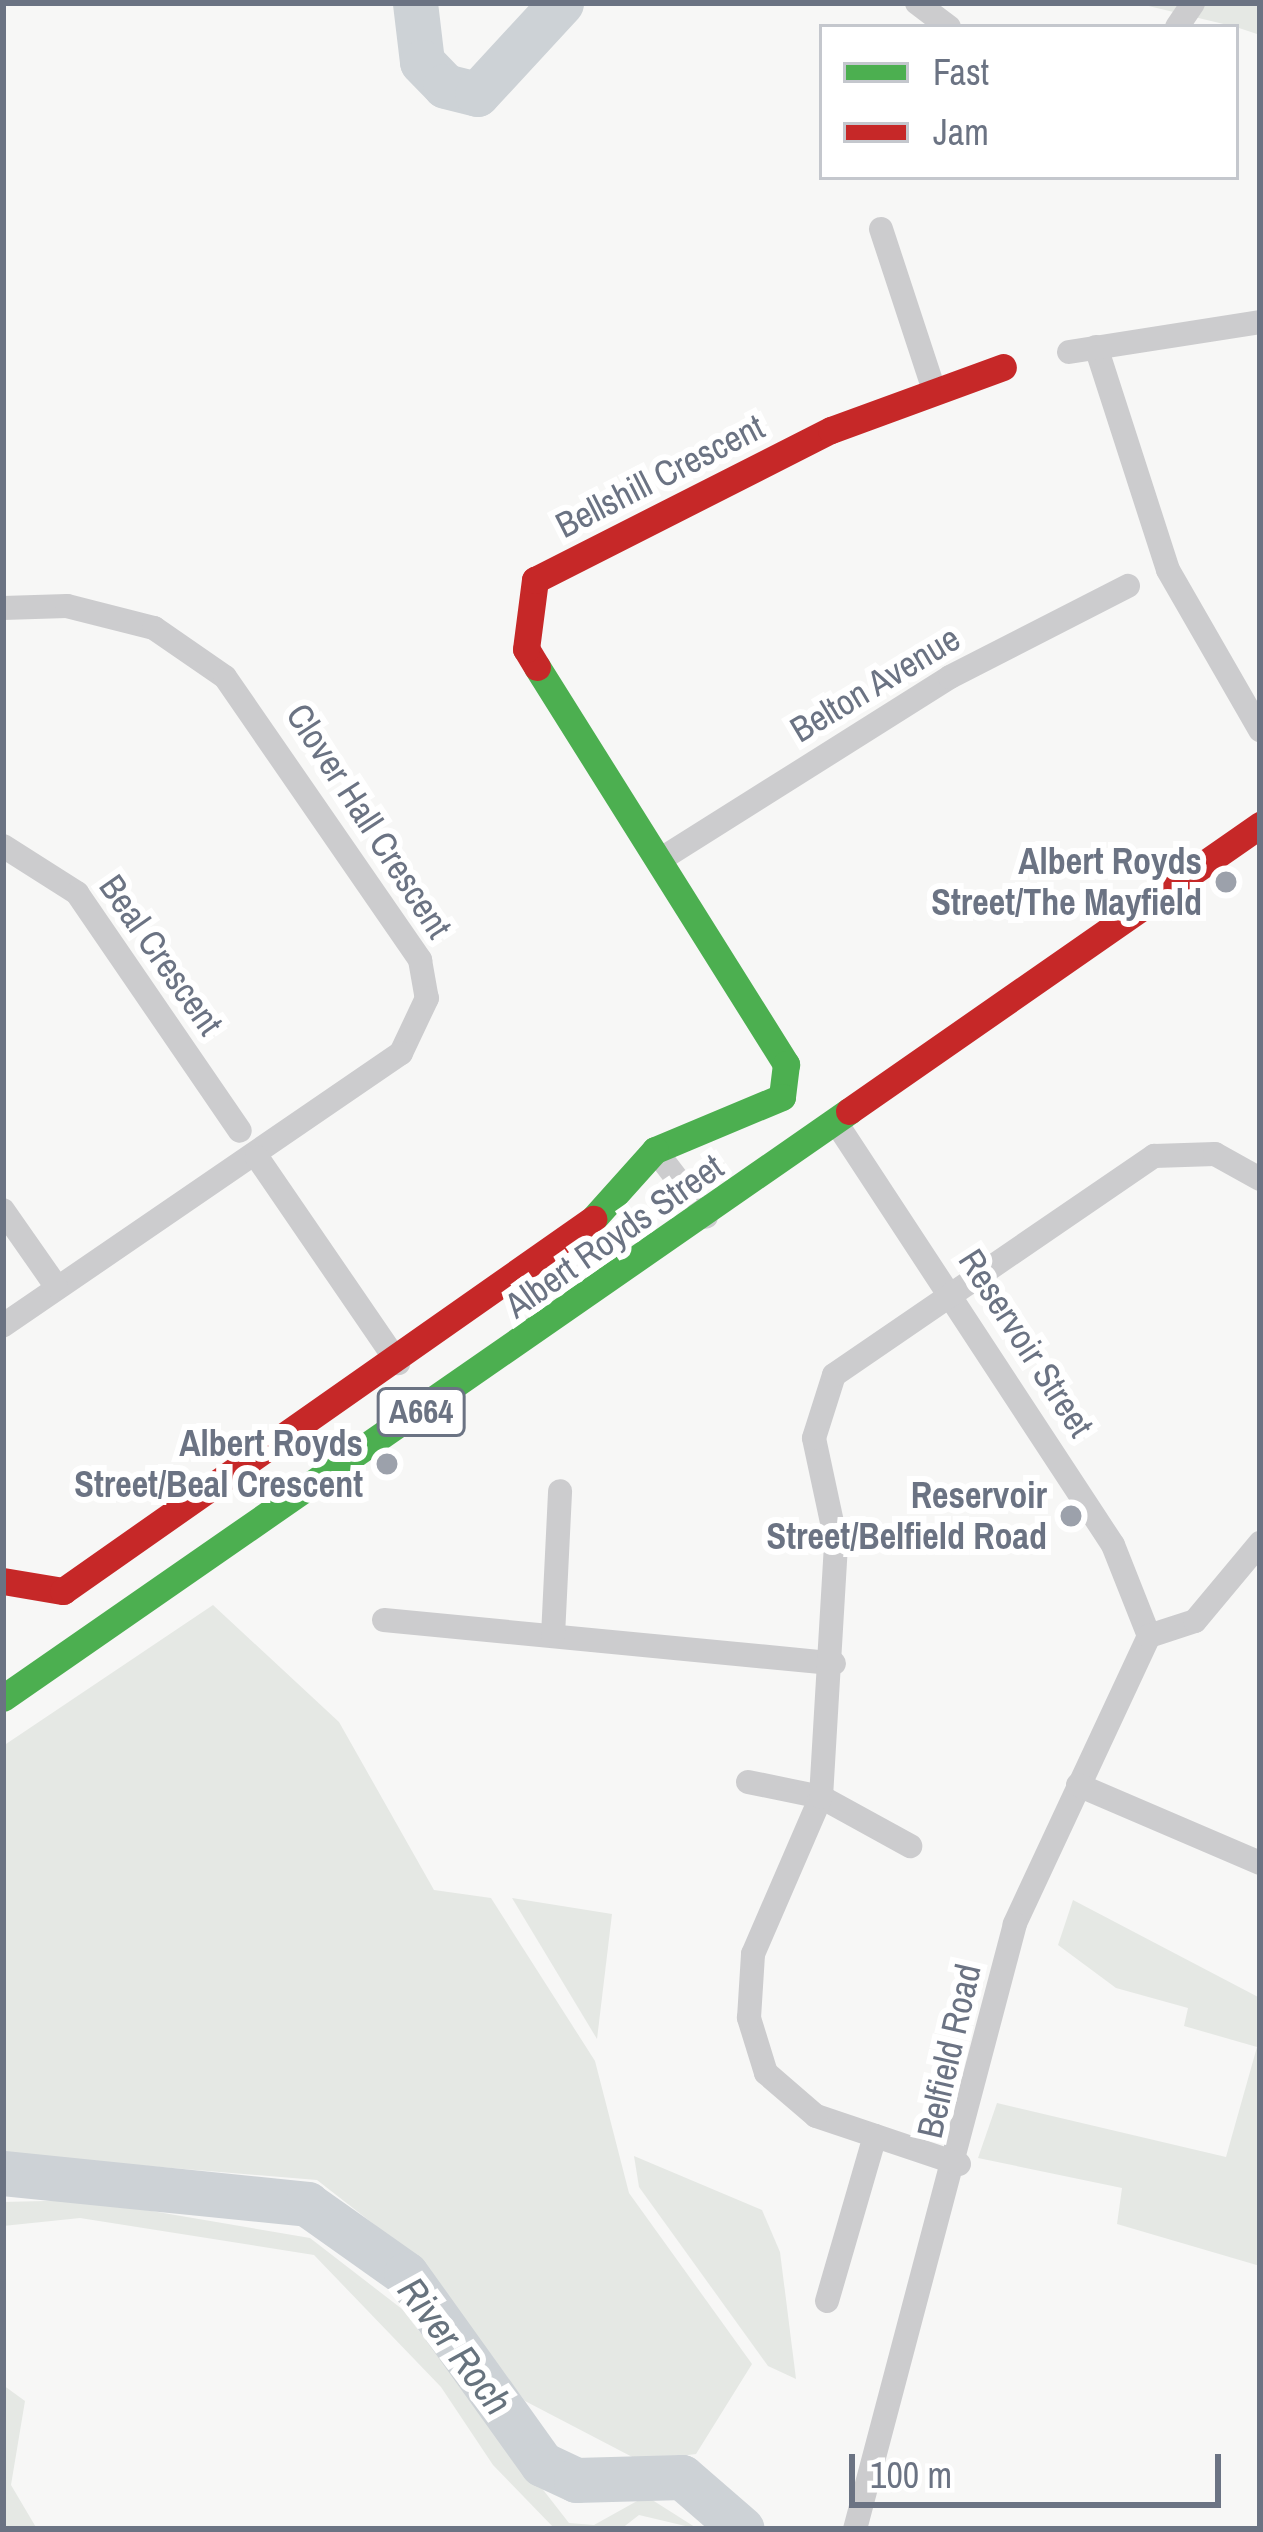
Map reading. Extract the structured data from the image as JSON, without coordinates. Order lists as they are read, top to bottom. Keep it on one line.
{"streets":{"street":["Bellshill Crescent","Belton Avenue","Clover Hall Crescent","Beal Crescent","Albert Royds Street","Reservoir Street","A664","Belfield Road"]},"crossings":[["Bellshill Crescent","Belton Avenue"],["Bellshill Crescent","Albert Royds Street"],["Albert Royds Street","Reservoir Street"],["Reservoir Street","Belfield Road"]],"water":["River Roch"],"places":["Albert Royds Street/The Mayfield","Albert Royds Street/Beal Crescent","Reservoir Street/Belfield Road"],"legend":["Fast","Jam"],"scale_bar":"100 m"}
